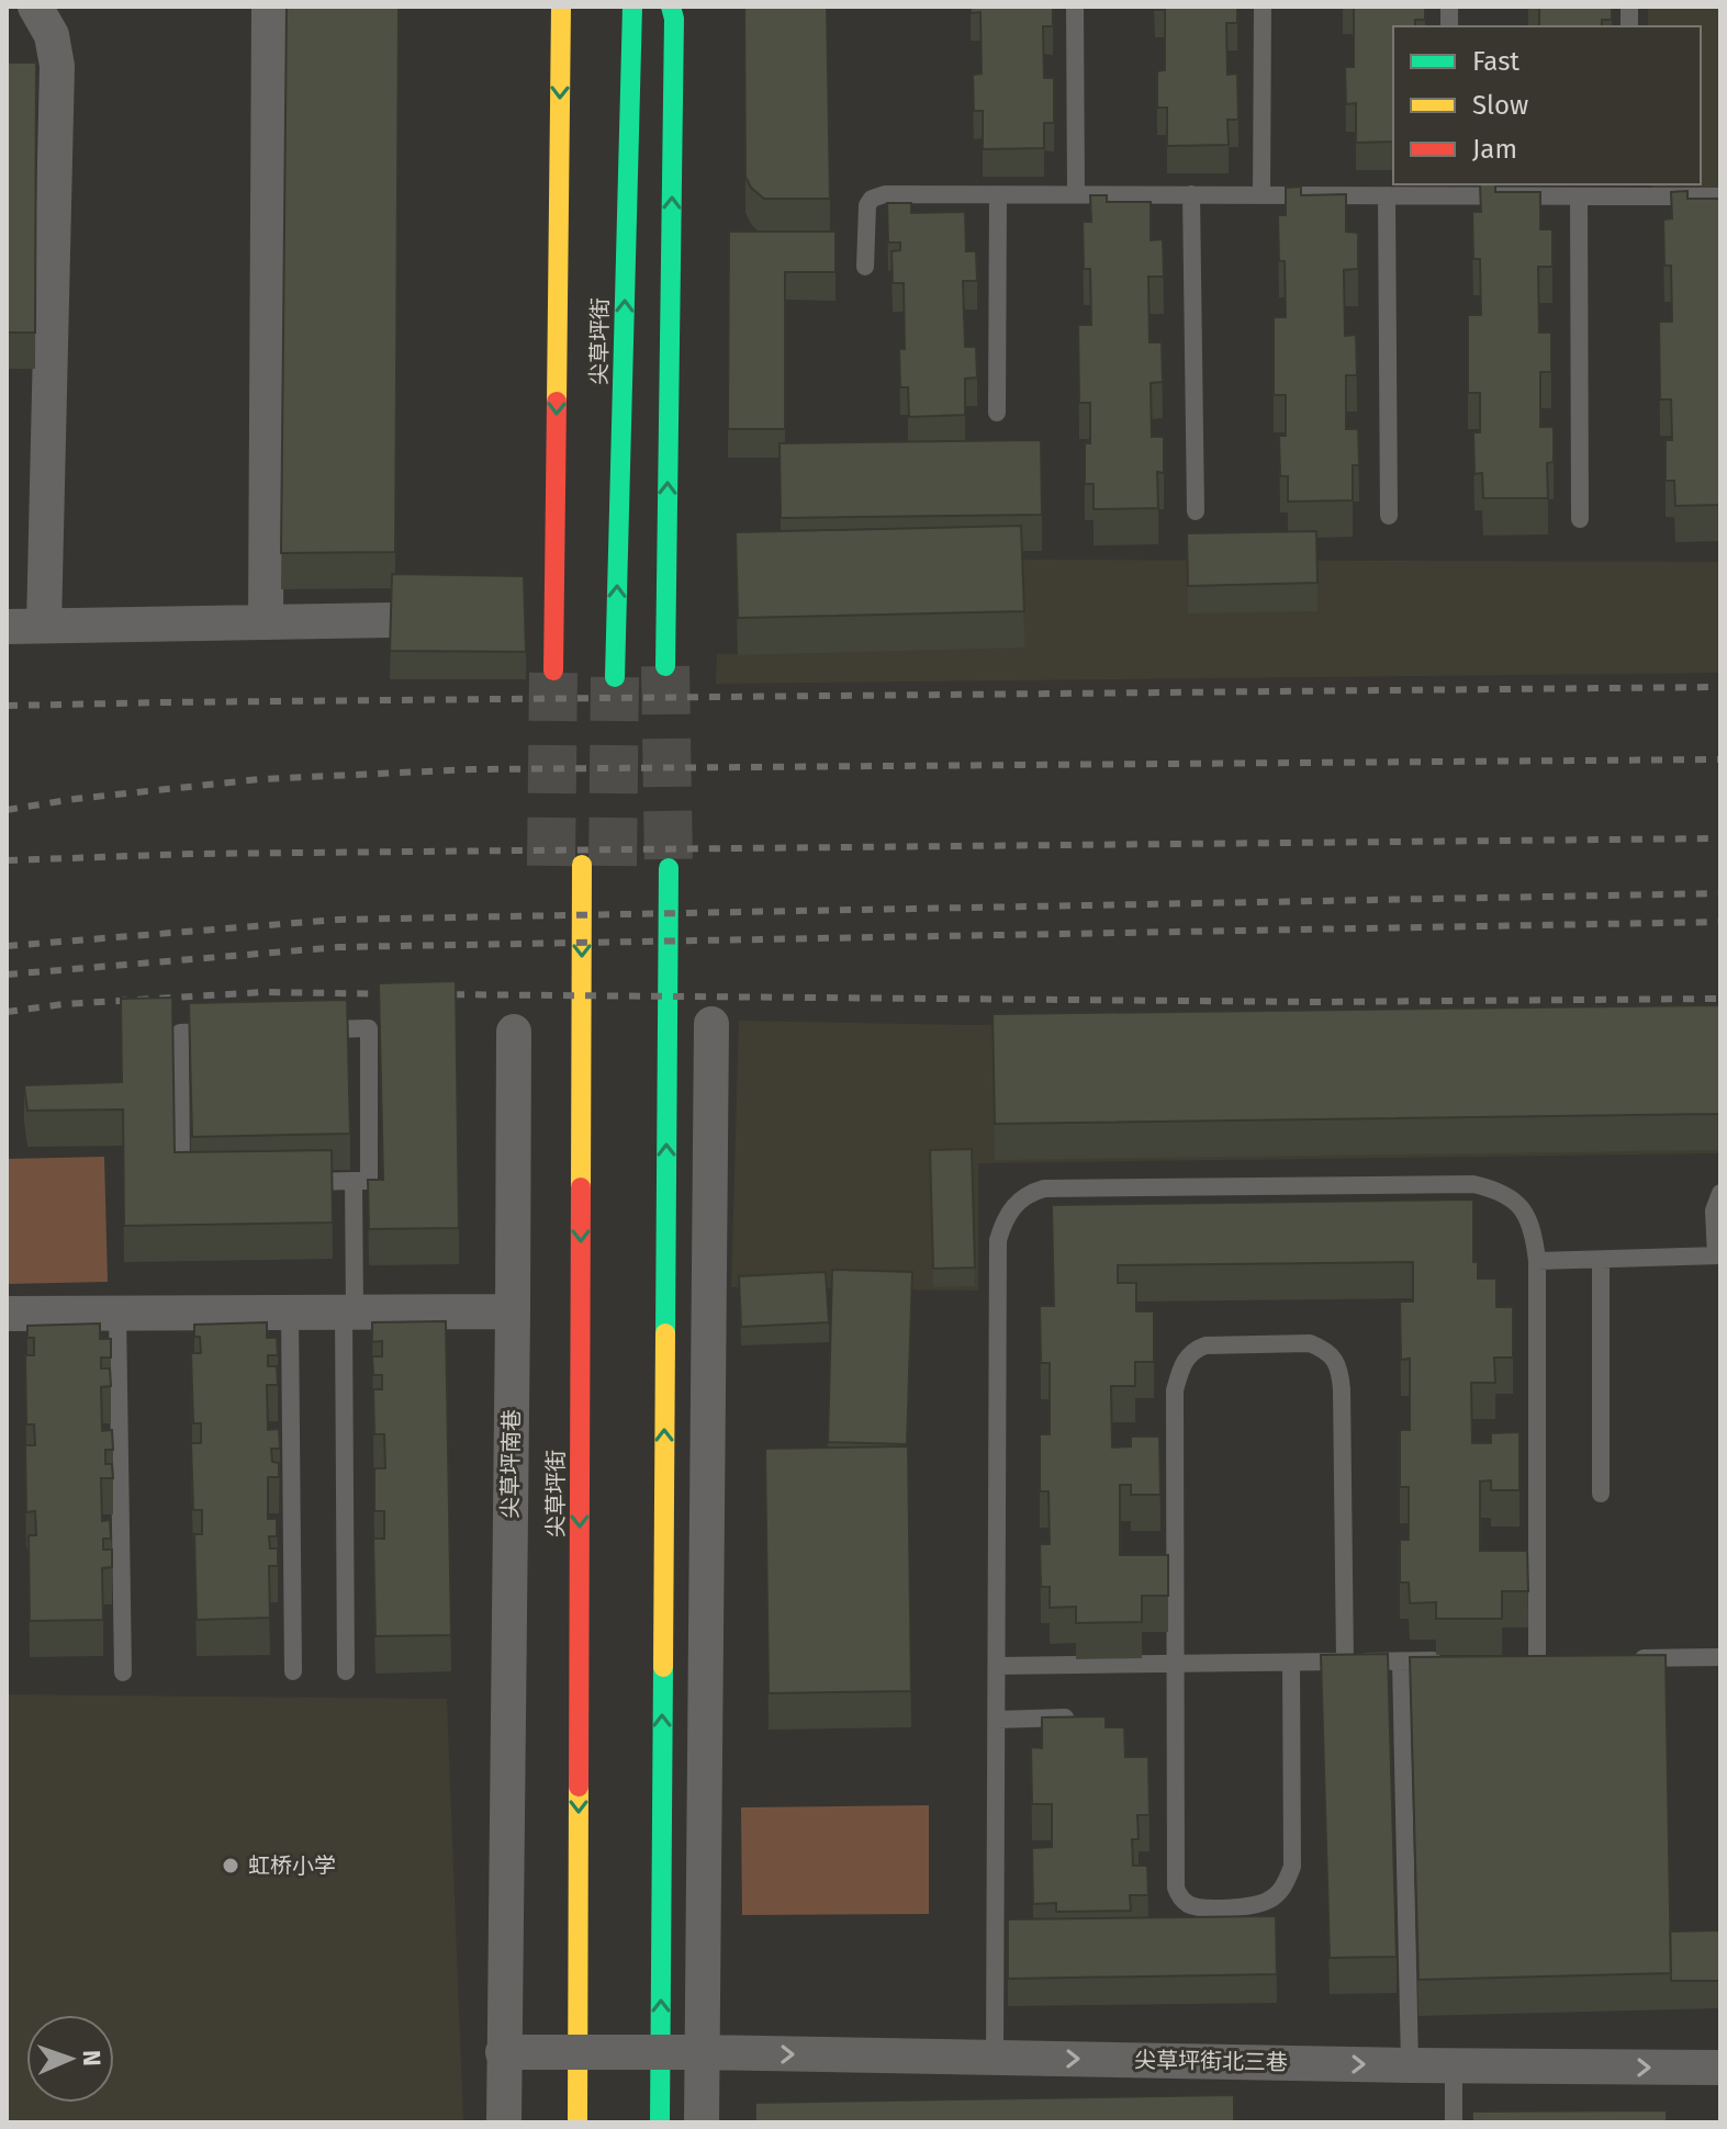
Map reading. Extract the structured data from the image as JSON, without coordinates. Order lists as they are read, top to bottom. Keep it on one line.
{"streets":{"street":["尖草坪街","尖草坪南巷","尖草坪街北三巷"]},"crossings":[["尖草坪南巷","尖草坪街北三巷"]],"one_way":["尖草坪街北三巷"],"places":["虹桥小学"],"legend":["Fast","Slow","Jam"],"north":"right"}
